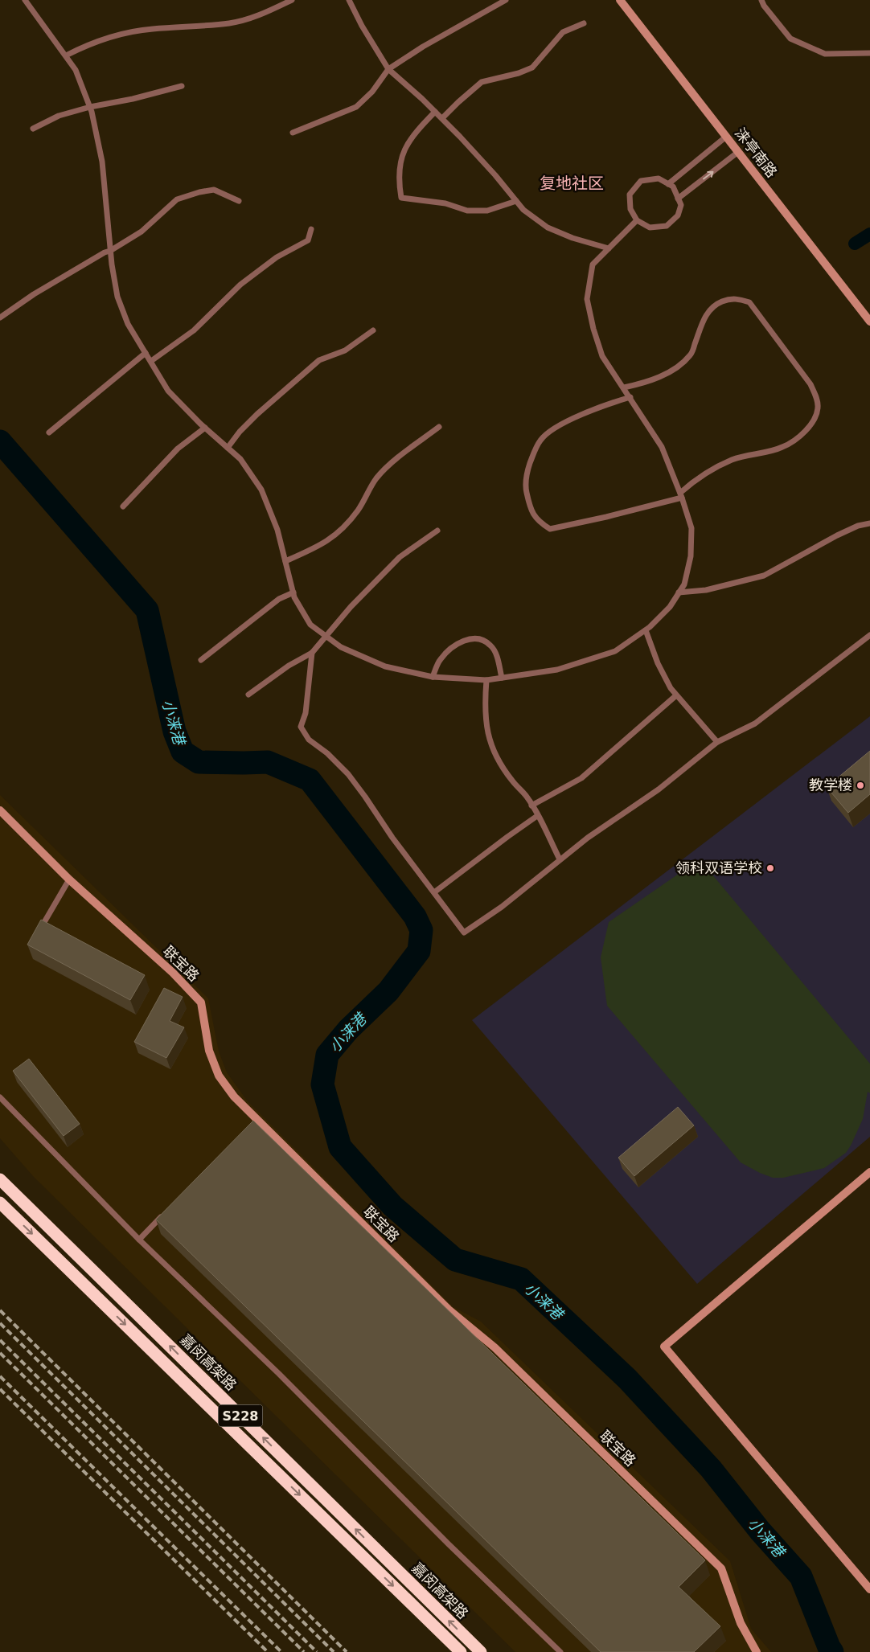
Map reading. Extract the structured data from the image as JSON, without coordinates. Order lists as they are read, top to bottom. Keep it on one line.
{"streets":{"highway":["嘉闵高架路","S228"],"street":["涞亭南路","联宝路"]},"districts":["复地社区"],"water":["小涞港"],"places":["教学楼","领科双语学校"]}
